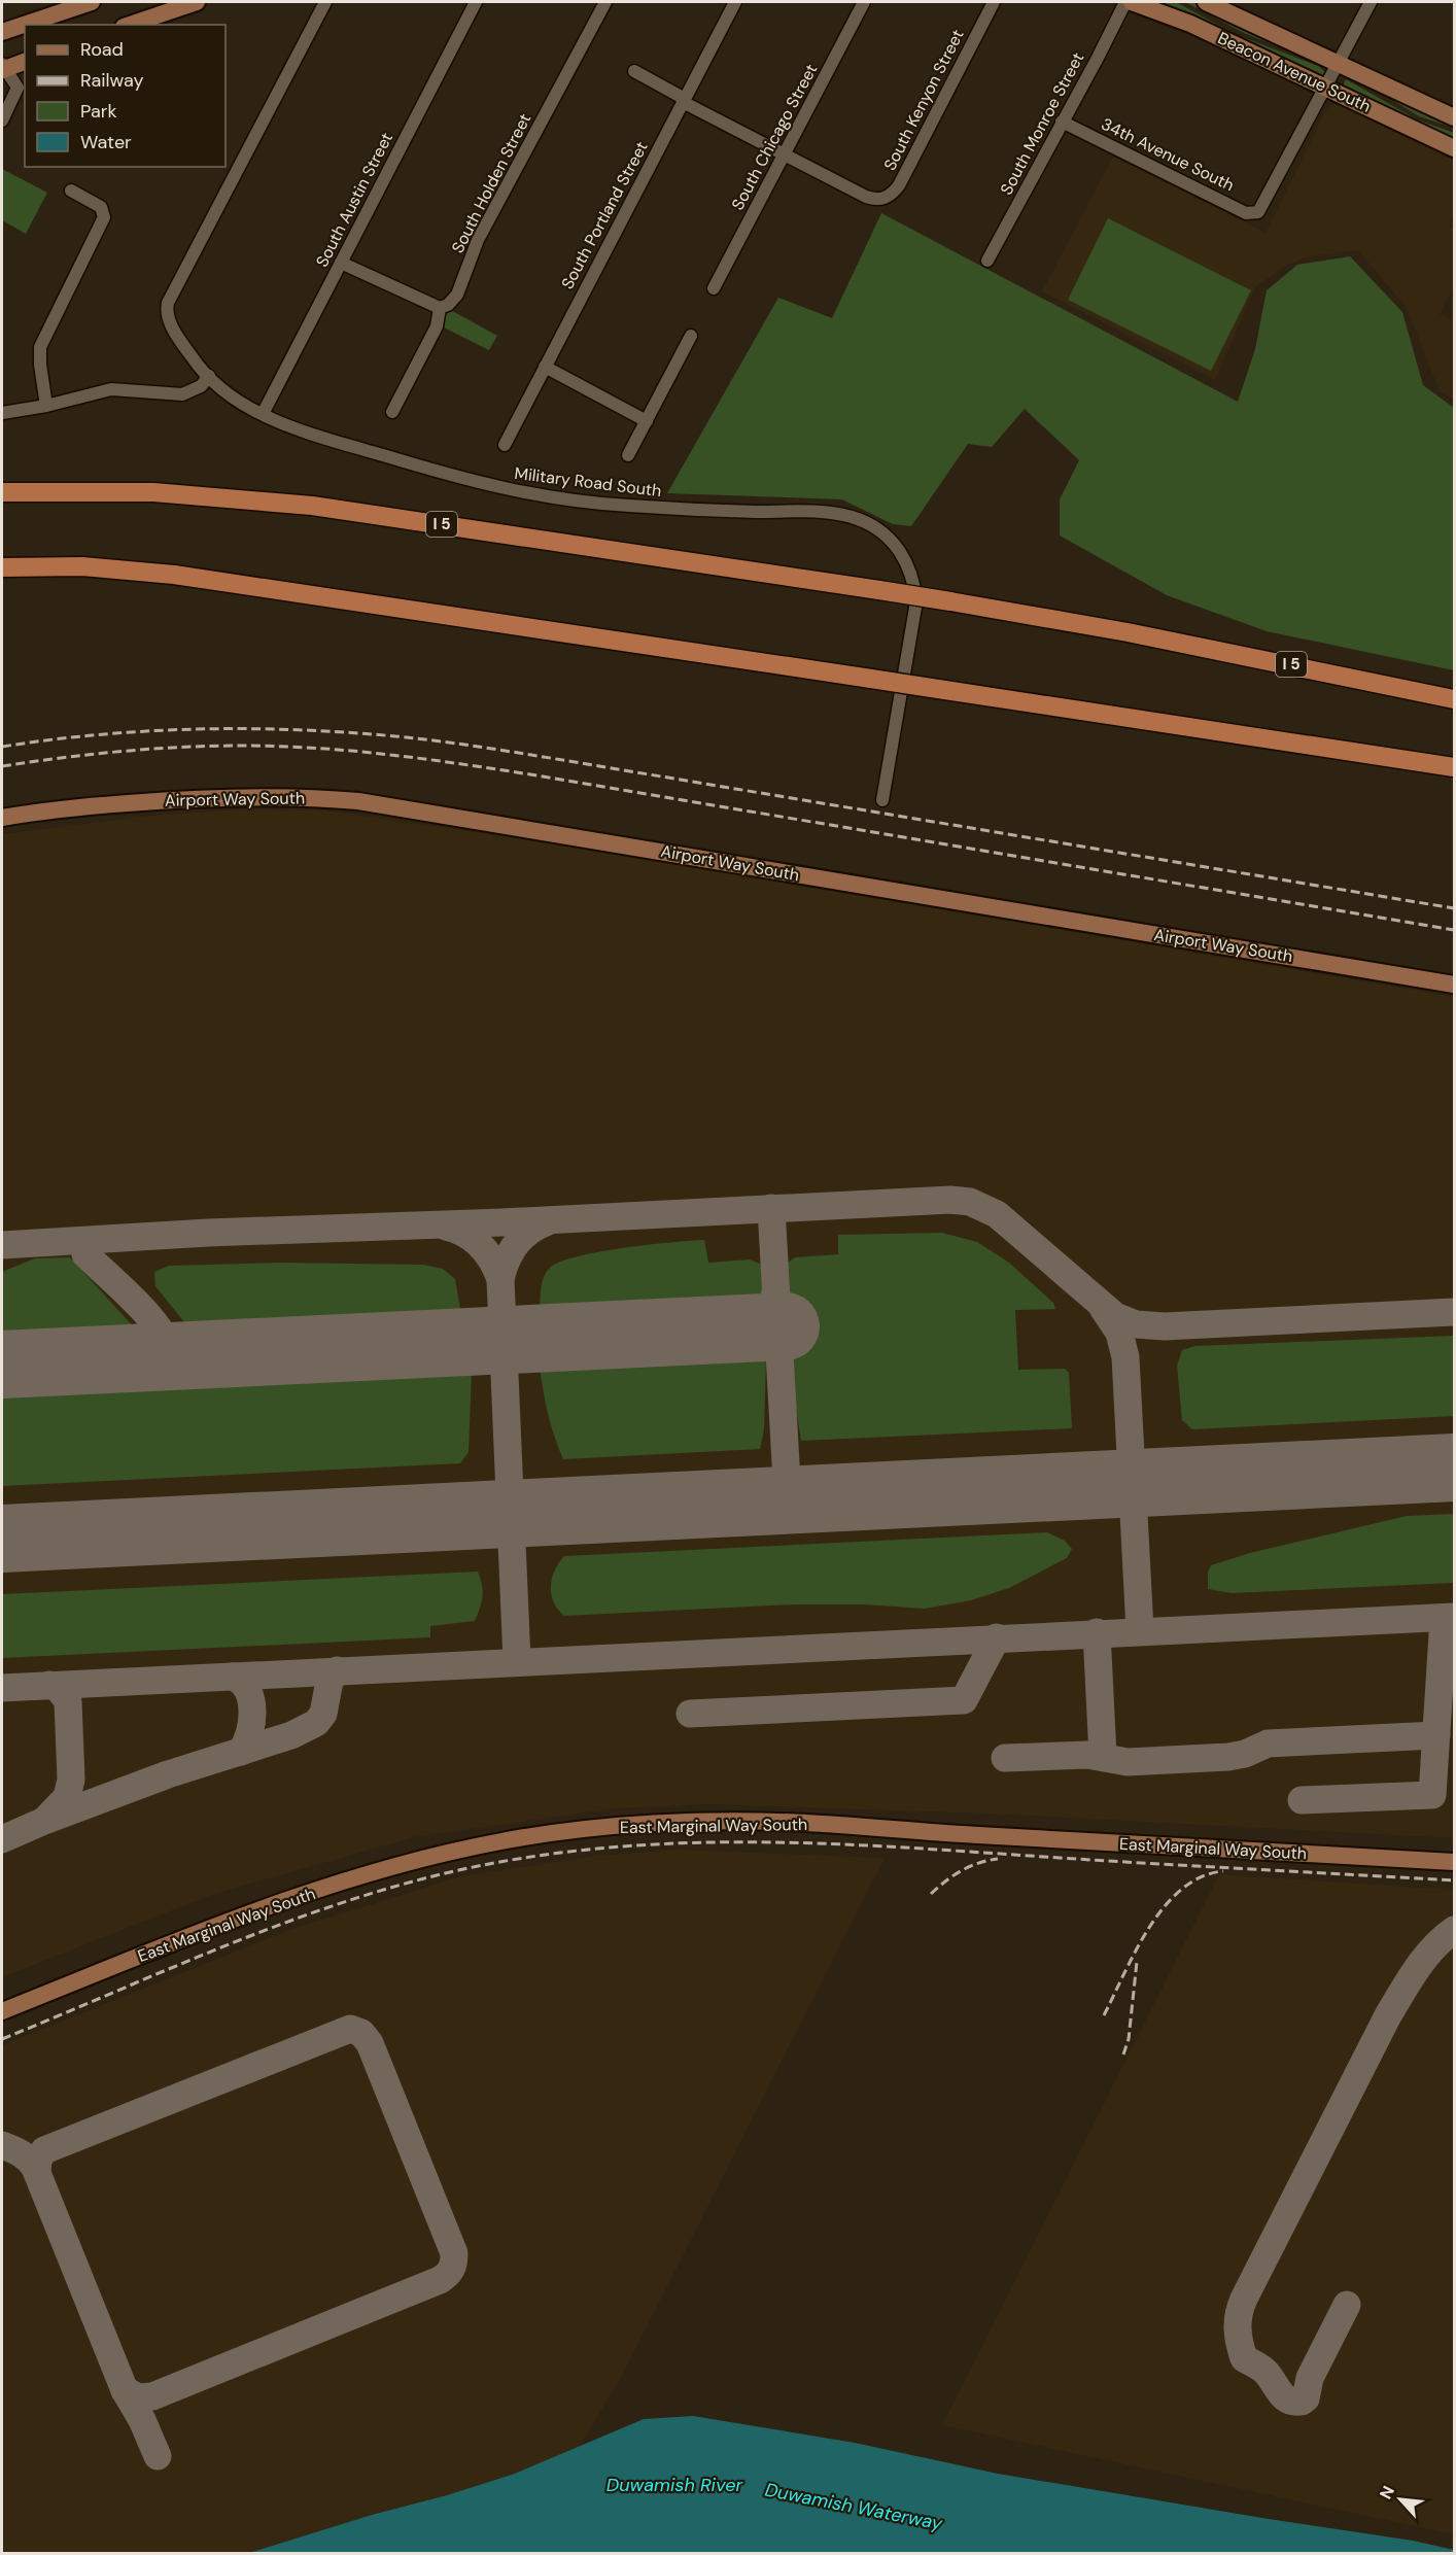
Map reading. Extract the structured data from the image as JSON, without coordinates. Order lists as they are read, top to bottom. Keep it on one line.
{"streets":{"highway":["I 5"],"main road":["Beacon Avenue South","Airport Way South","East Marginal Way South"],"street":["South Kenyon Street","South Monroe Street","South Chicago Street","34th Avenue South","South Holden Street","South Austin Street","South Portland Street","Military Road South"]},"crossings":[["Beacon Avenue South","34th Avenue South"],["South Kenyon Street","South Chicago Street"],["South Monroe Street","34th Avenue South"],["South Austin Street","Military Road South"]],"water":["Duwamish River","Duwamish Waterway"],"legend":["Road","Railway","Park","Water"],"north":"top left"}
